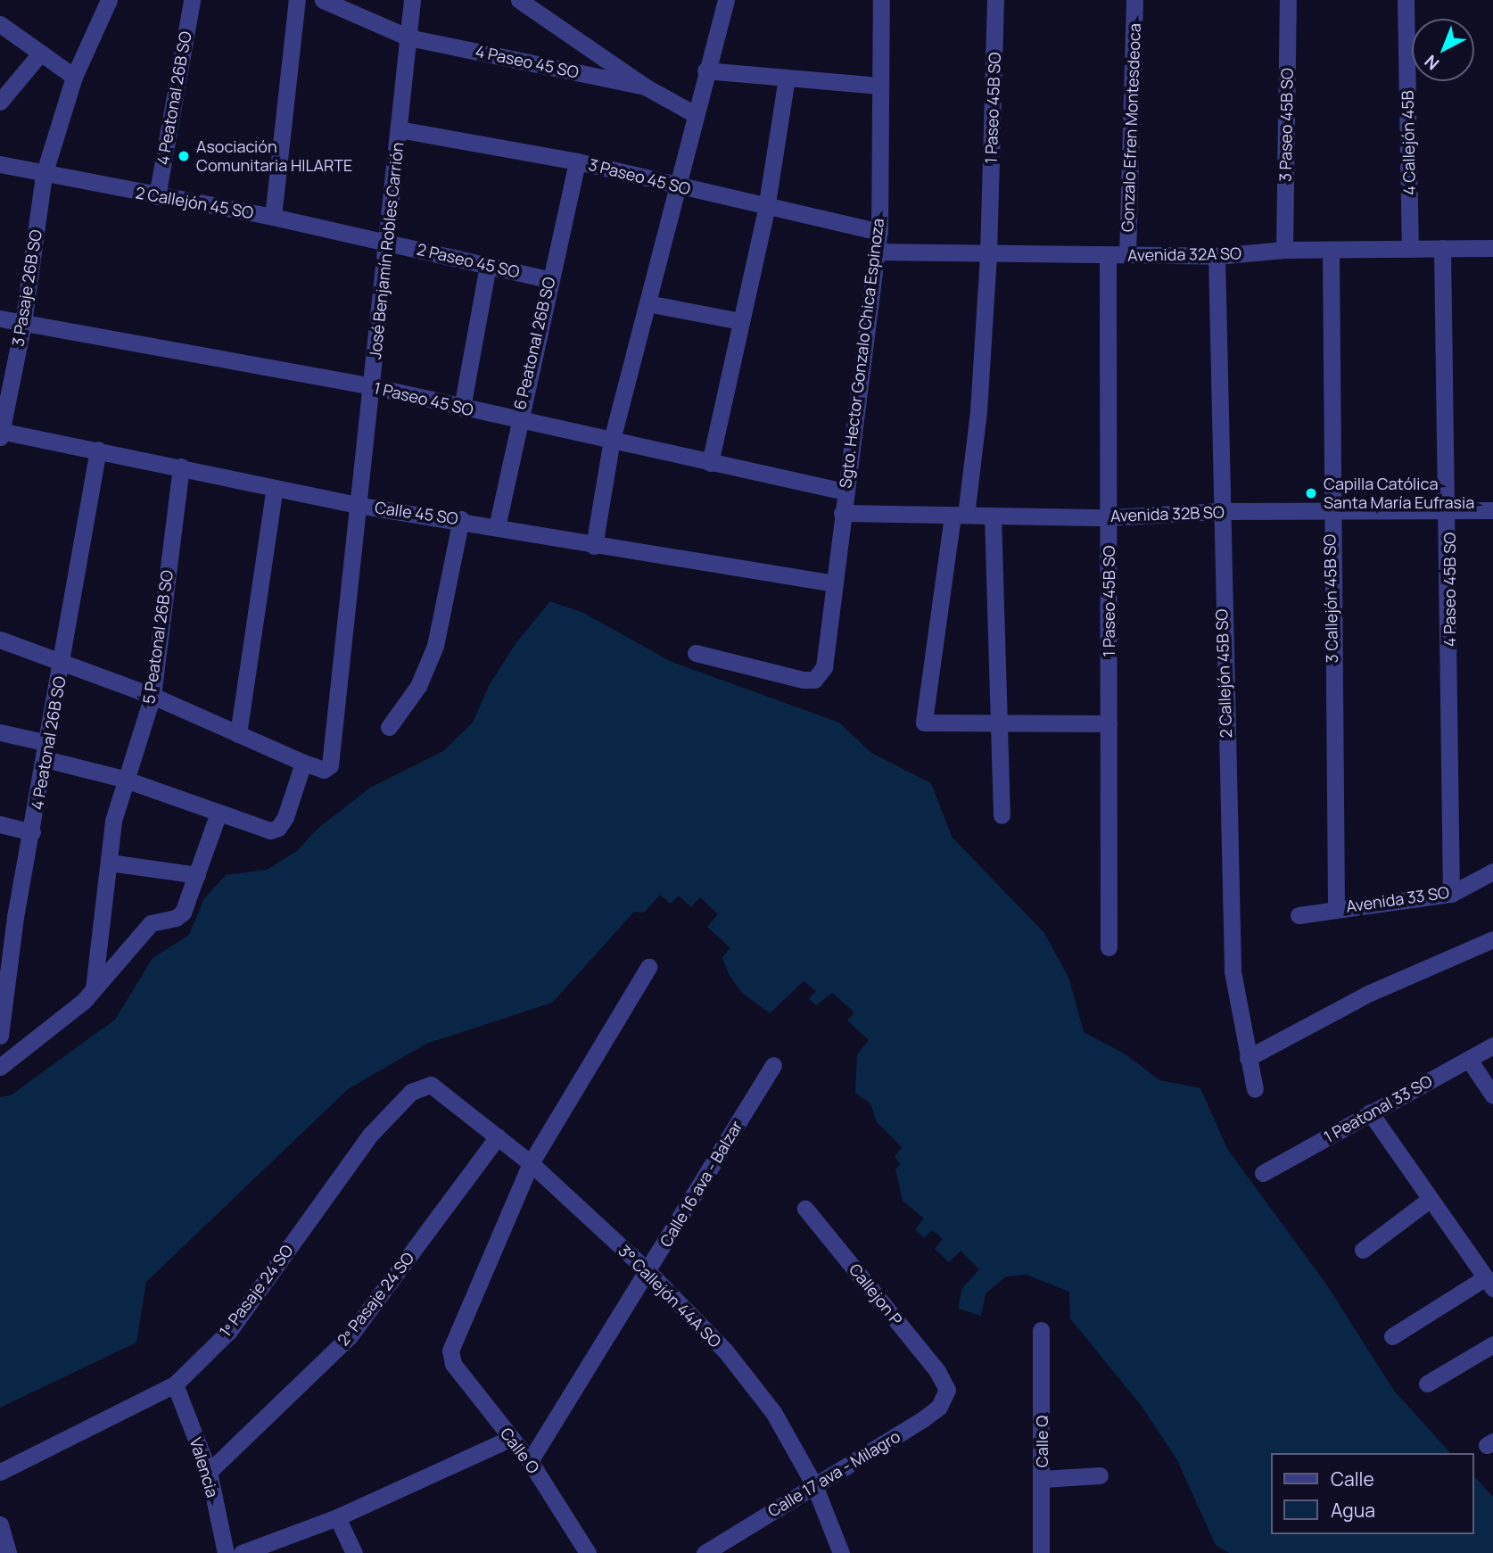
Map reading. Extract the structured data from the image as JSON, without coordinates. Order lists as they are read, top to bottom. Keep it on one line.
{"streets":{"street":["4 Paseo 45 SO","4 Peatonal 26B SO","1 Paseo 45B SO","3 Paseo 45B SO","Gonzalo Efren Montesdeoca","4 Callejón 45B","3 Paseo 45 SO","2 Callejón 45 SO","José Benjamín Robles Carrión","Avenida 32A SO","2 Paseo 45 SO","3 Pasaje 26B SO","6 Peatonal 26B SO","Sgto. Hector Gonzalo Chica Espinoza","1 Paseo 45 SO","Calle 45 SO","Avenida 32B SO","4 Paseo 45B SO","3 Callejón 45B SO","5 Peatonal 26B SO","2 Callejón 45B SO","Avenida 33 SO","1 Peatonal 33 SO","Calle 16 ava - Balzar","1º Pasaje 24 SO","Callejon P","3° Callejón 44A SO","2º Pasaje 24 SO","Calle Q","Calle O","Valencia","Calle 17 ava - Milagro"]},"crossings":[["4 Paseo 45 SO","José Benjamín Robles Carrión"],["4 Peatonal 26B SO","2 Callejón 45 SO"],["4 Peatonal 26B SO","Calle 45 SO"],["1 Paseo 45B SO","Avenida 32A SO"],["1 Paseo 45B SO","Avenida 32B SO"],["3 Paseo 45B SO","Avenida 32A SO"],["Gonzalo Efren Montesdeoca","Avenida 32A SO"],["4 Callejón 45B","Avenida 32A SO"],["3 Paseo 45 SO","José Benjamín Robles Carrión"],["3 Paseo 45 SO","6 Peatonal 26B SO"],["3 Paseo 45 SO","Sgto. Hector Gonzalo Chica Espinoza"],["2 Callejón 45 SO","José Benjamín Robles Carrión"],["2 Callejón 45 SO","2 Paseo 45 SO"],["2 Callejón 45 SO","3 Pasaje 26B SO"],["José Benjamín Robles Carrión","2 Paseo 45 SO"],["José Benjamín Robles Carrión","1 Paseo 45 SO"],["José Benjamín Robles Carrión","Calle 45 SO"],["Avenida 32A SO","Sgto. Hector Gonzalo Chica Espinoza"],["Avenida 32A SO","4 Paseo 45B SO"],["Avenida 32A SO","3 Callejón 45B SO"],["Avenida 32A SO","2 Callejón 45B SO"],["2 Paseo 45 SO","6 Peatonal 26B SO"],["3 Pasaje 26B SO","1 Paseo 45 SO"],["3 Pasaje 26B SO","Calle 45 SO"],["6 Peatonal 26B SO","1 Paseo 45 SO"],["6 Peatonal 26B SO","Calle 45 SO"],["Sgto. Hector Gonzalo Chica Espinoza","1 Paseo 45 SO"],["Sgto. Hector Gonzalo Chica Espinoza","Calle 45 SO"],["Sgto. Hector Gonzalo Chica Espinoza","Avenida 32B SO"],["Calle 45 SO","5 Peatonal 26B SO"],["Avenida 32B SO","4 Paseo 45B SO"],["Avenida 32B SO","3 Callejón 45B SO"],["Avenida 32B SO","2 Callejón 45B SO"],["4 Paseo 45B SO","Avenida 33 SO"],["3 Callejón 45B SO","Avenida 33 SO"],["Calle 16 ava - Balzar","3° Callejón 44A SO"],["Calle 16 ava - Balzar","Calle O"],["1º Pasaje 24 SO","3° Callejón 44A SO"],["1º Pasaje 24 SO","Valencia"],["Callejon P","Calle 17 ava - Milagro"],["3° Callejón 44A SO","2º Pasaje 24 SO"],["3° Callejón 44A SO","Calle O"],["3° Callejón 44A SO","Calle 17 ava - Milagro"],["2º Pasaje 24 SO","Valencia"]],"places":["Asociación Comunitaria HILARTE","Capilla Católica Santa María Eufrasia"],"legend":["Calle","Agua"],"north":"bottom left"}
